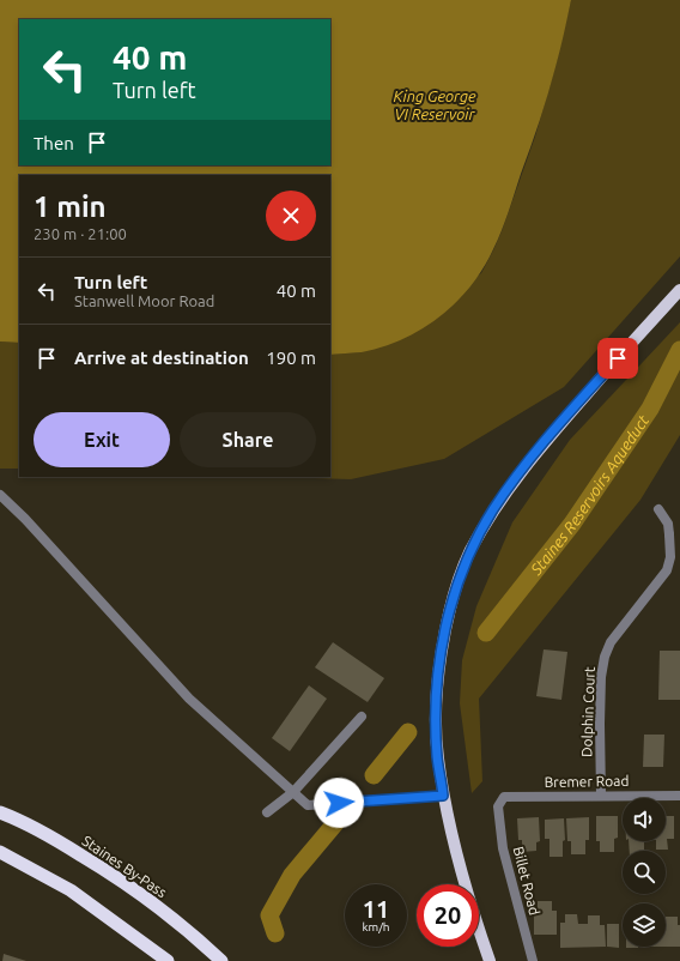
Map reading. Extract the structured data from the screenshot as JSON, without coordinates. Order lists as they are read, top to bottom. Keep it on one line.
{"streets":{"highway":["Staines By-Pass"],"street":["Dolphin Court","Bremer Road","Billet Road"]},"crossings":[["Dolphin Court","Bremer Road"],["Bremer Road","Billet Road"]],"water":["King George VI Reservoir","Staines Reservoirs Aqueduct"],"page":{"turn":["40 m","Turn left"],"then":"Then","heading":["1 min","230 m · 21:00"],"list":[{"name":"Turn left","note":"Stanwell Moor Road","value":"40 m"},{"name":"Arrive at destination","value":"190 m"}],"buttons":["Exit","Share"],"speed":"11 km/h","limit":"20"}}
